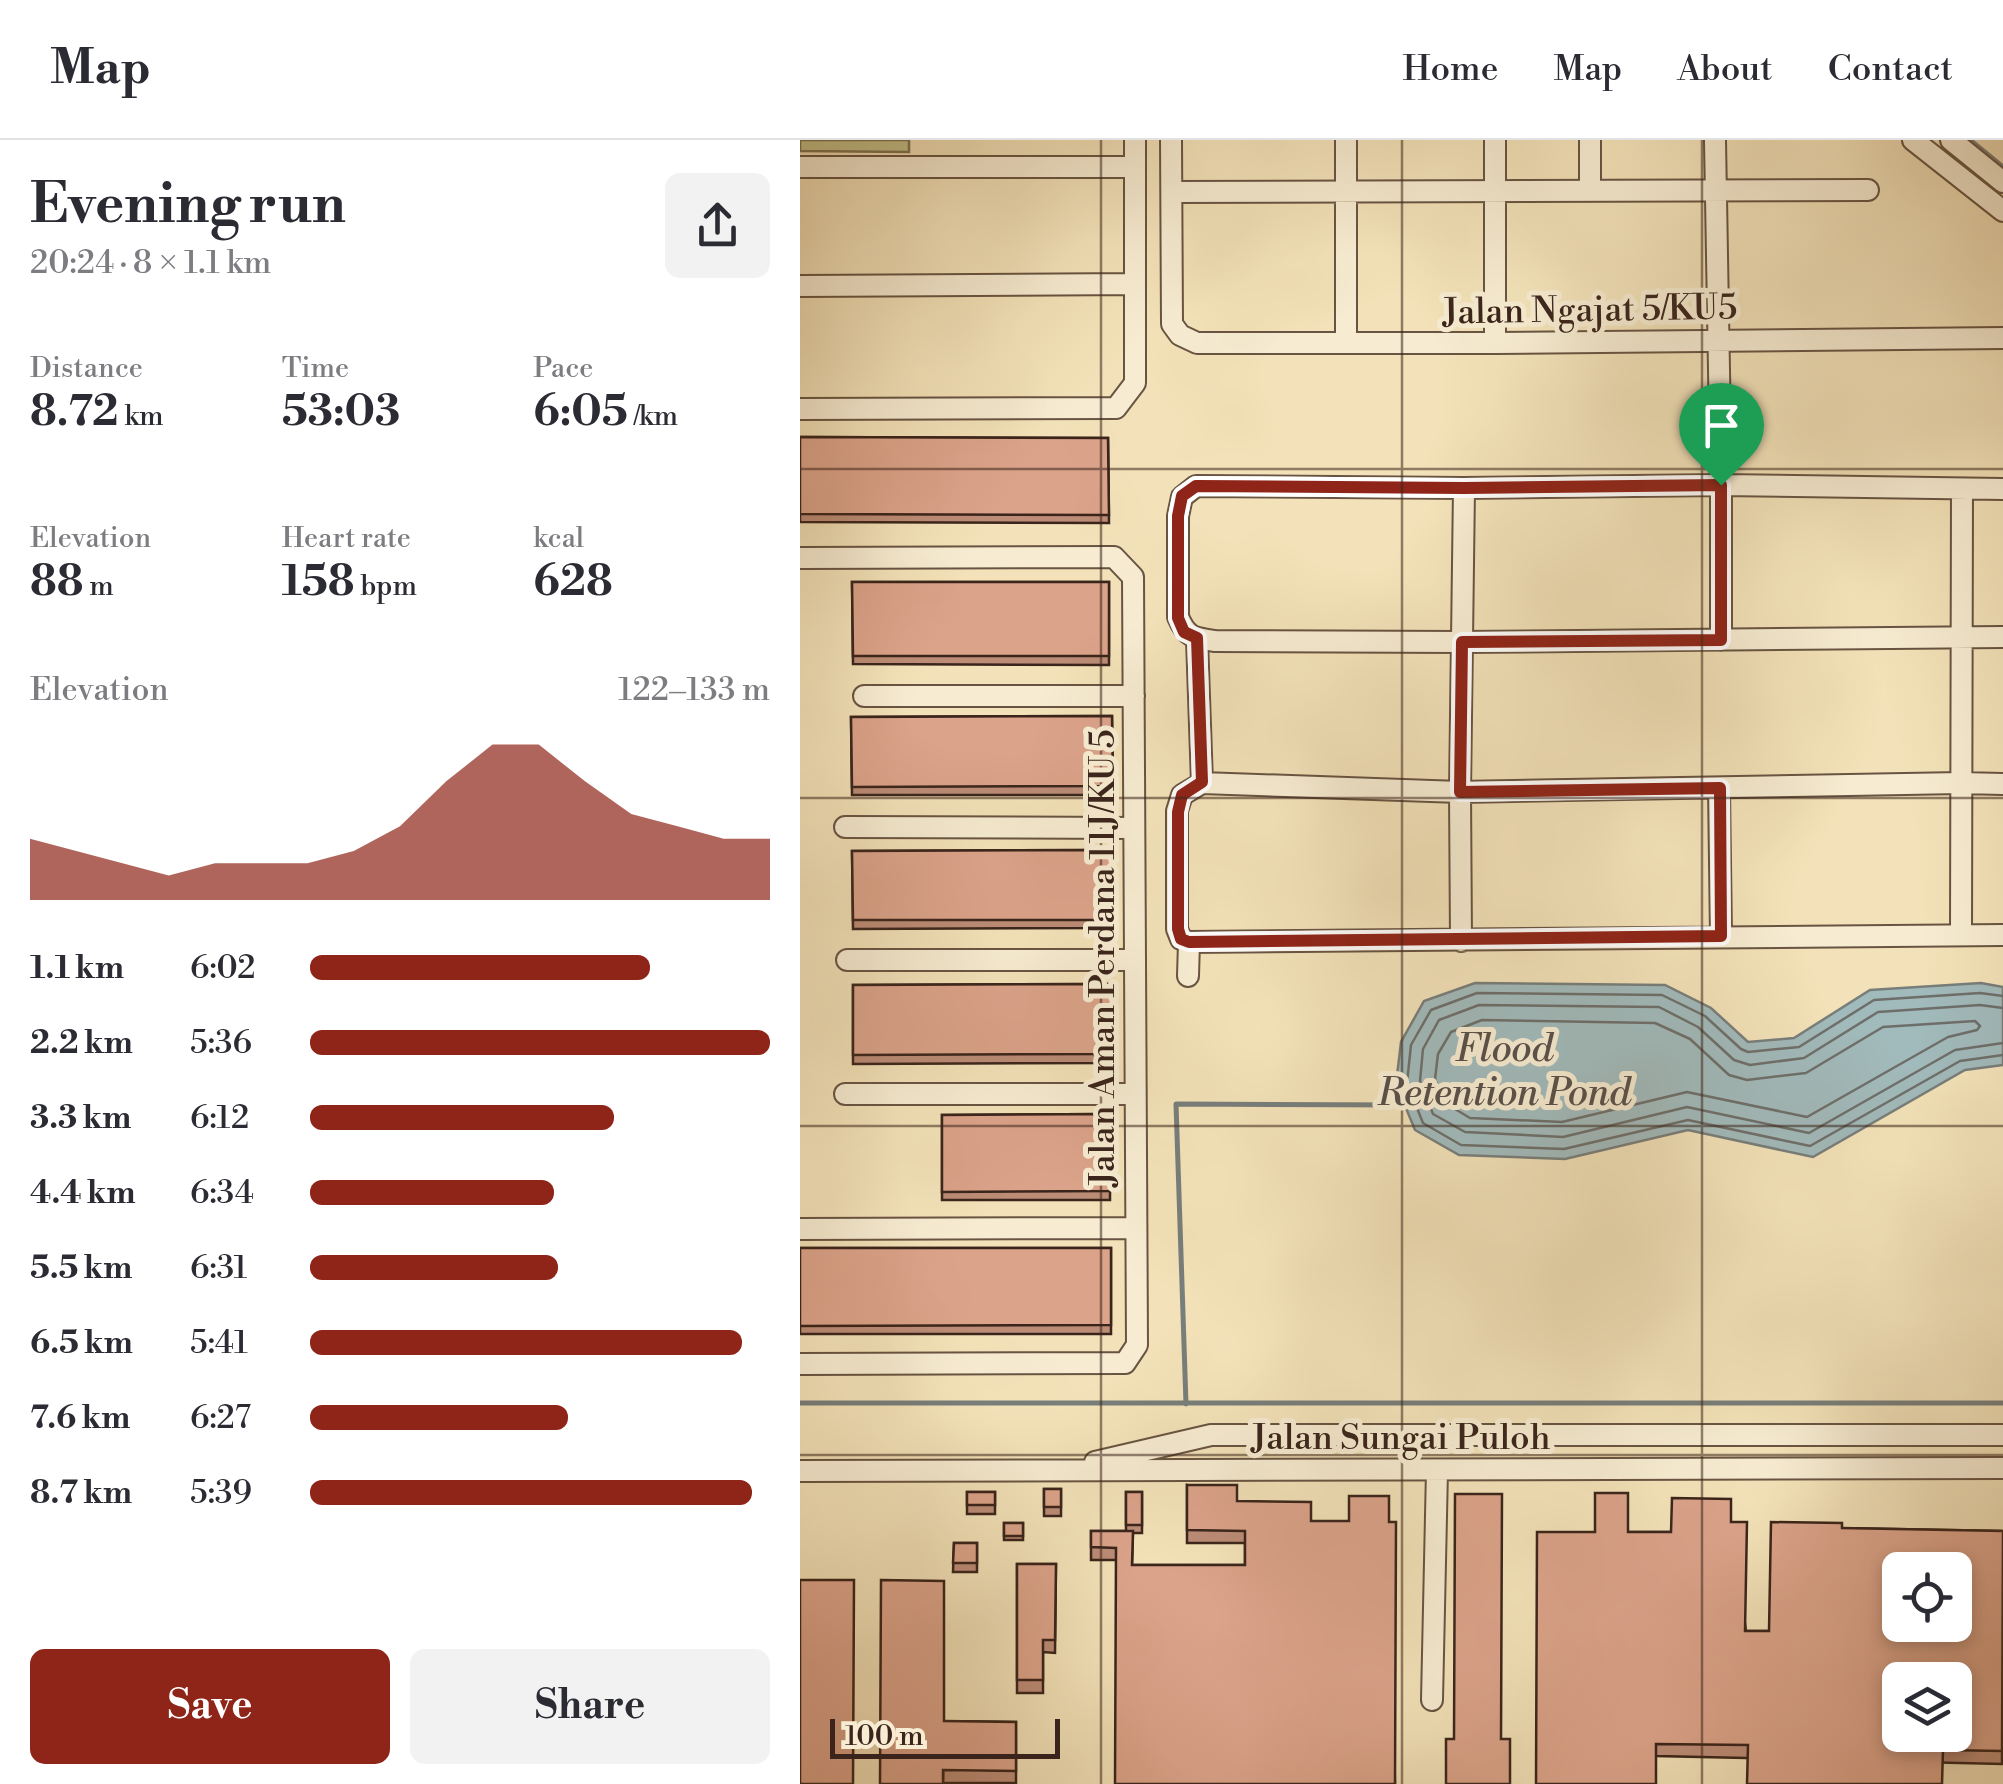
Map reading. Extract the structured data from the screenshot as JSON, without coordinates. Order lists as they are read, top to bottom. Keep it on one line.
{"streets":{"street":["Jalan Ngajat 5/KU5","Jalan Aman Perdana 11J/KU 5","Jalan Sungai Puloh"]},"water":["Flood Retention Pond"],"scale_bar":"100 m","page":{"header":"Map","nav":["Home","Map","About","Contact"],"heading":["Evening run","20:24 · 8 × 1.1 km"],"stats":[["Distance","8.72 km"],["Time","53:03"],["Pace","6:05 /km"],["Elevation","88 m"],["Heart rate","158 bpm"],["kcal","628"]],"chart":["Elevation","122–133 m"],"list":[{"name":"1.1 km","note":"6:02"},{"name":"2.2 km","note":"5:36"},{"name":"3.3 km","note":"6:12"},{"name":"4.4 km","note":"6:34"},{"name":"5.5 km","note":"6:31"},{"name":"6.5 km","note":"5:41"},{"name":"7.6 km","note":"6:27"},{"name":"8.7 km","note":"5:39"}],"buttons":["Save","Share"],"scale":"100 m"}}
